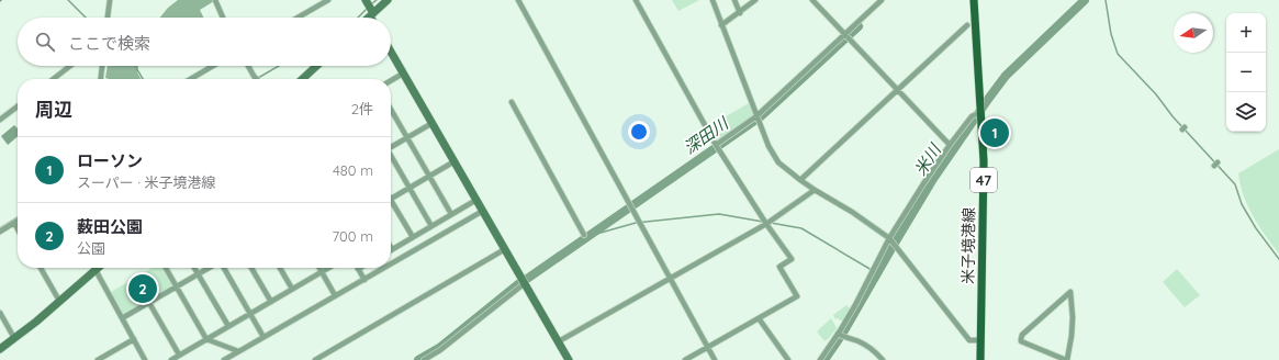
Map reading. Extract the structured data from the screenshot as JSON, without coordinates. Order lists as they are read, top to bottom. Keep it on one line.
{"streets":{"main road":["47","米子境港線"]},"water":["深田川","米川"],"north":"left","page":{"map_buttons":["+","−"],"search":"ここで検索","heading":["周辺","2件"],"pins":["1","2"],"list":[{"mark":"1","name":"ローソン","note":"スーパー · 米子境港線","value":"480 m"},{"mark":"2","name":"薮田公園","note":"公園","value":"700 m"}]}}
